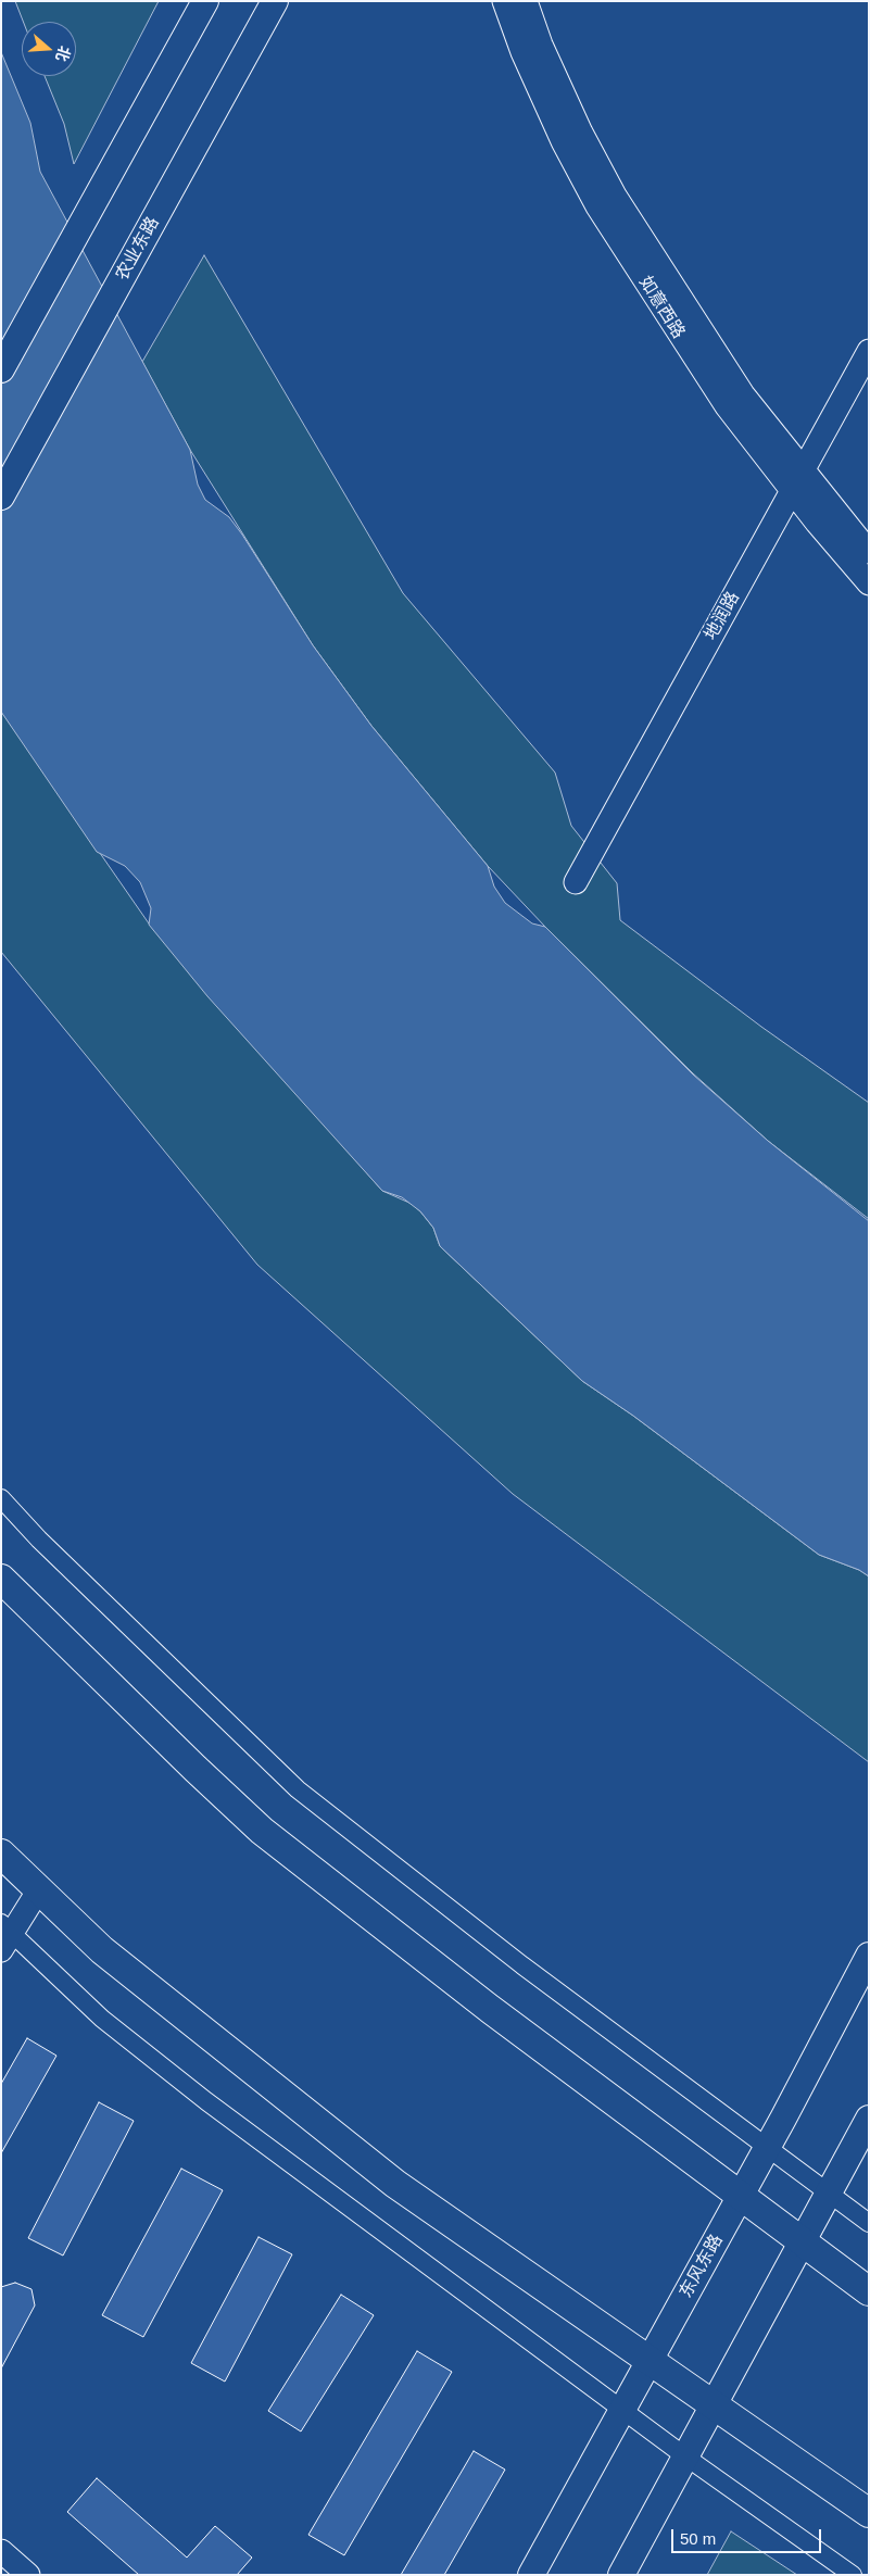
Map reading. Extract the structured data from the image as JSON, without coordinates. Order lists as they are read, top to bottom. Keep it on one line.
{"streets":{"main road":["农业东路","东风东路"],"street":["如意西路","地润路"]},"crossings":[["如意西路","地润路"]],"scale_bar":"50 m","north":"right"}
